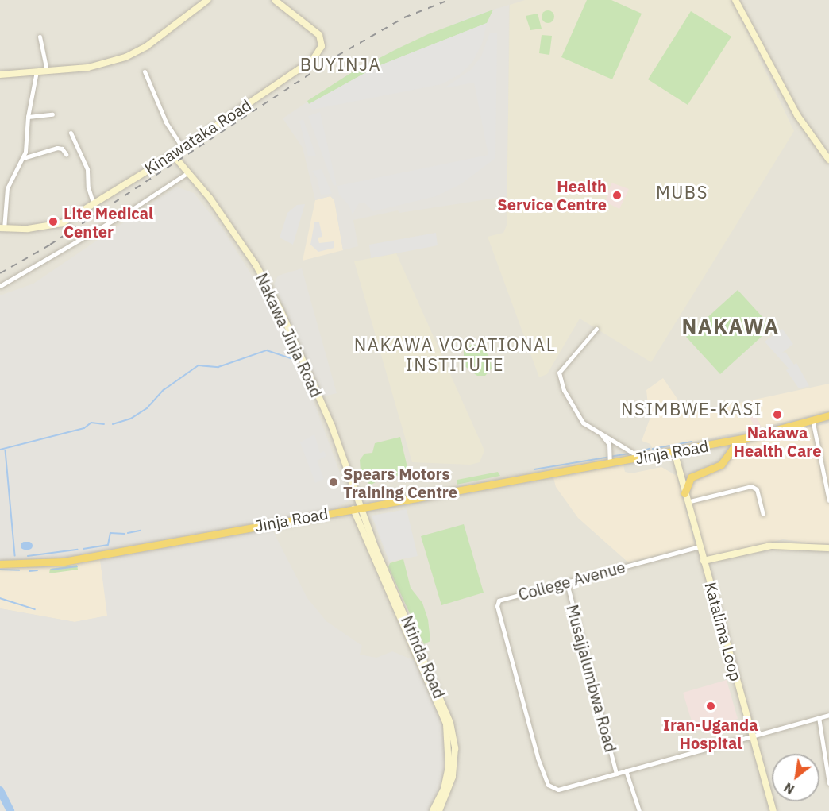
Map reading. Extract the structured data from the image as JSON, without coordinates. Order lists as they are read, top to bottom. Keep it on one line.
{"streets":{"highway":["Jinja Road"],"street":["Kinawataka Road","Nakawa Jinja Road","College Avenue","Katalima Loop","Ntinda Road","Musajjalumbwa Road"]},"crossings":[["Kinawataka Road","Nakawa Jinja Road"],["Nakawa Jinja Road","Jinja Road"],["Nakawa Jinja Road","Ntinda Road"],["Jinja Road","Katalima Loop"],["Jinja Road","Ntinda Road"],["College Avenue","Katalima Loop"],["College Avenue","Musajjalumbwa Road"]],"districts":["BUYINJA","MUBS","NAKAWA","NAKAWA VOCATIONAL INSTITUTE","NSIMBWE-KASI"],"places":["Health Service Centre","Lite Medical Center","Nakawa Health Care","Spears Motors Training Centre","Iran-Uganda Hospital"],"north":"bottom left"}
